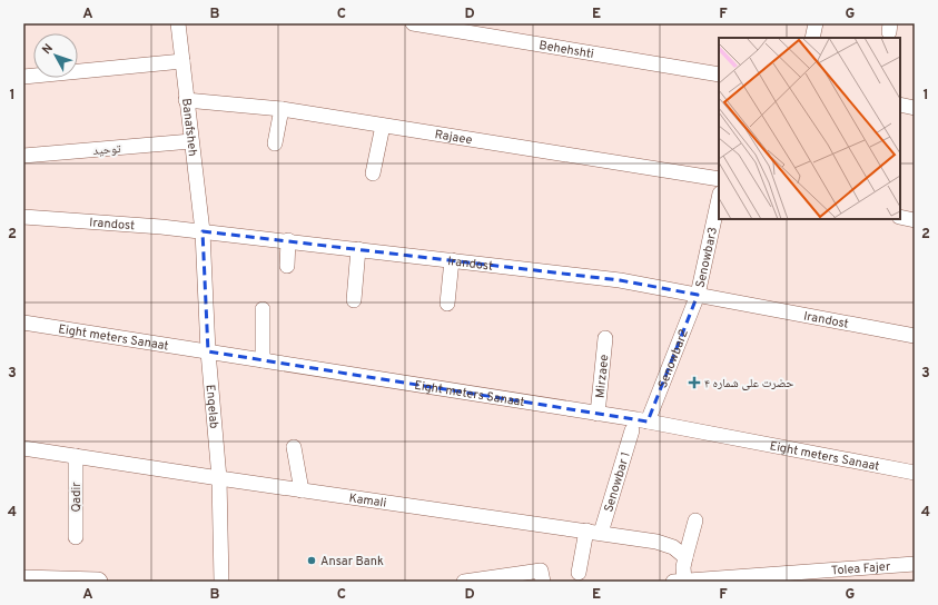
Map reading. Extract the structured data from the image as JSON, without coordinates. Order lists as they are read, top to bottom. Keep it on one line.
{"streets":{"street":["Behehshti","Banafsheh","Rajaee","توحید","Irandost","Senowbar3","Eight meters Sanaat","Senowbar2","Mirzaee","Enqelab","Senowbar 1","Qadir","Kamali","Tolea Fajer"]},"crossings":[["Banafsheh","Rajaee"],["Banafsheh","توحید"],["Banafsheh","Irandost"],["Banafsheh","Enqelab"],["Irandost","Senowbar3"],["Irandost","Senowbar2"],["Irandost","Enqelab"],["Senowbar3","Senowbar2"],["Eight meters Sanaat","Senowbar2"],["Eight meters Sanaat","Mirzaee"],["Eight meters Sanaat","Enqelab"],["Enqelab","Kamali"],["Senowbar 1","Kamali"],["Qadir","Kamali"]],"places":{"health":["حضرت علی شماره ۴"],"other":["Ansar Bank"]},"north":"top left","grid":{"columns":["A","B","C","D","E","F","G"],"rows":["1","2","3","4"]}}
